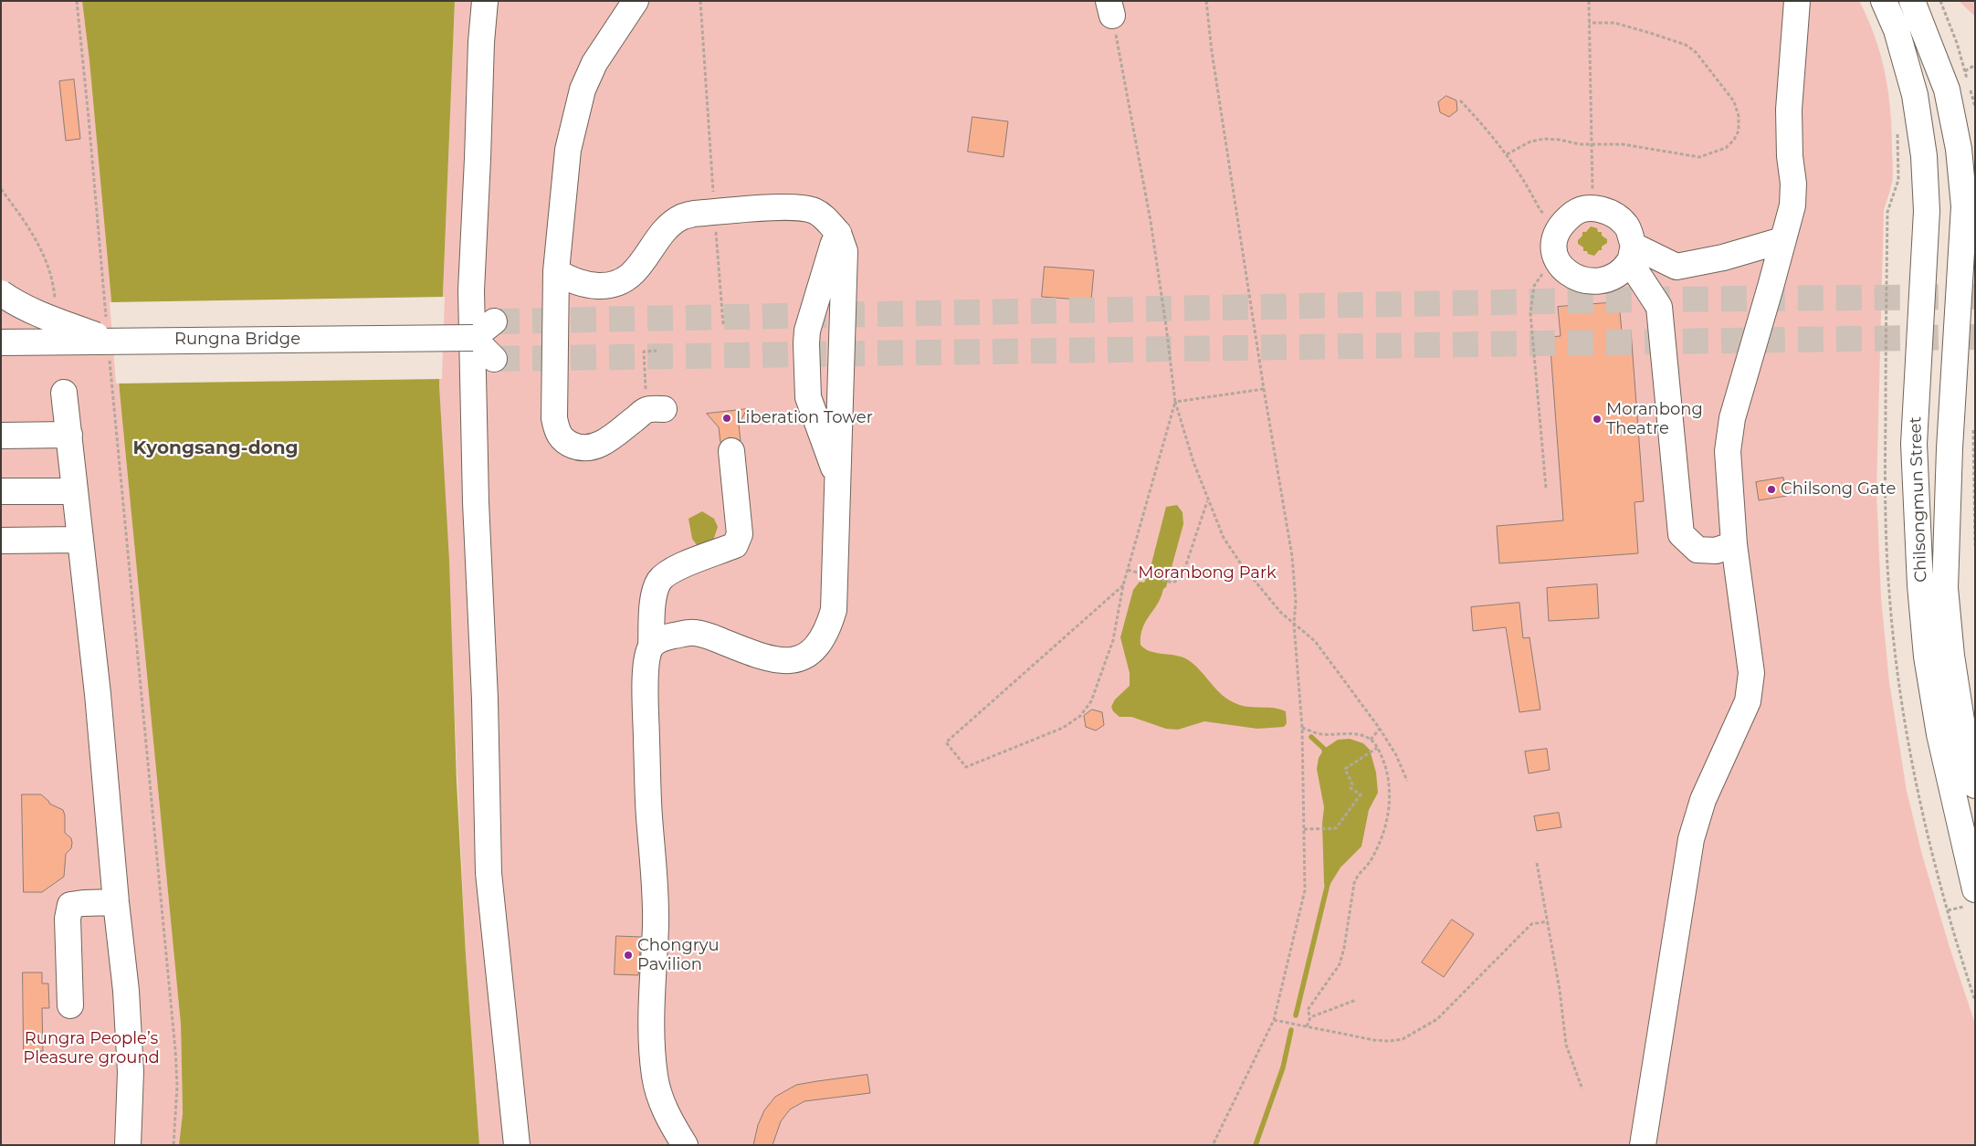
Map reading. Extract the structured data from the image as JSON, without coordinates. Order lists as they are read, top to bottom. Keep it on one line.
{"streets":{"main road":["Rungna Bridge","Chilsongmun Street"]},"districts":["Kyongsang-dong"],"parks":["Moranbong Park","Rungra People’s Pleasure ground"],"places":["Liberation Tower","Moranbong Theatre","Chilsong Gate","Chongryu Pavilion"]}
